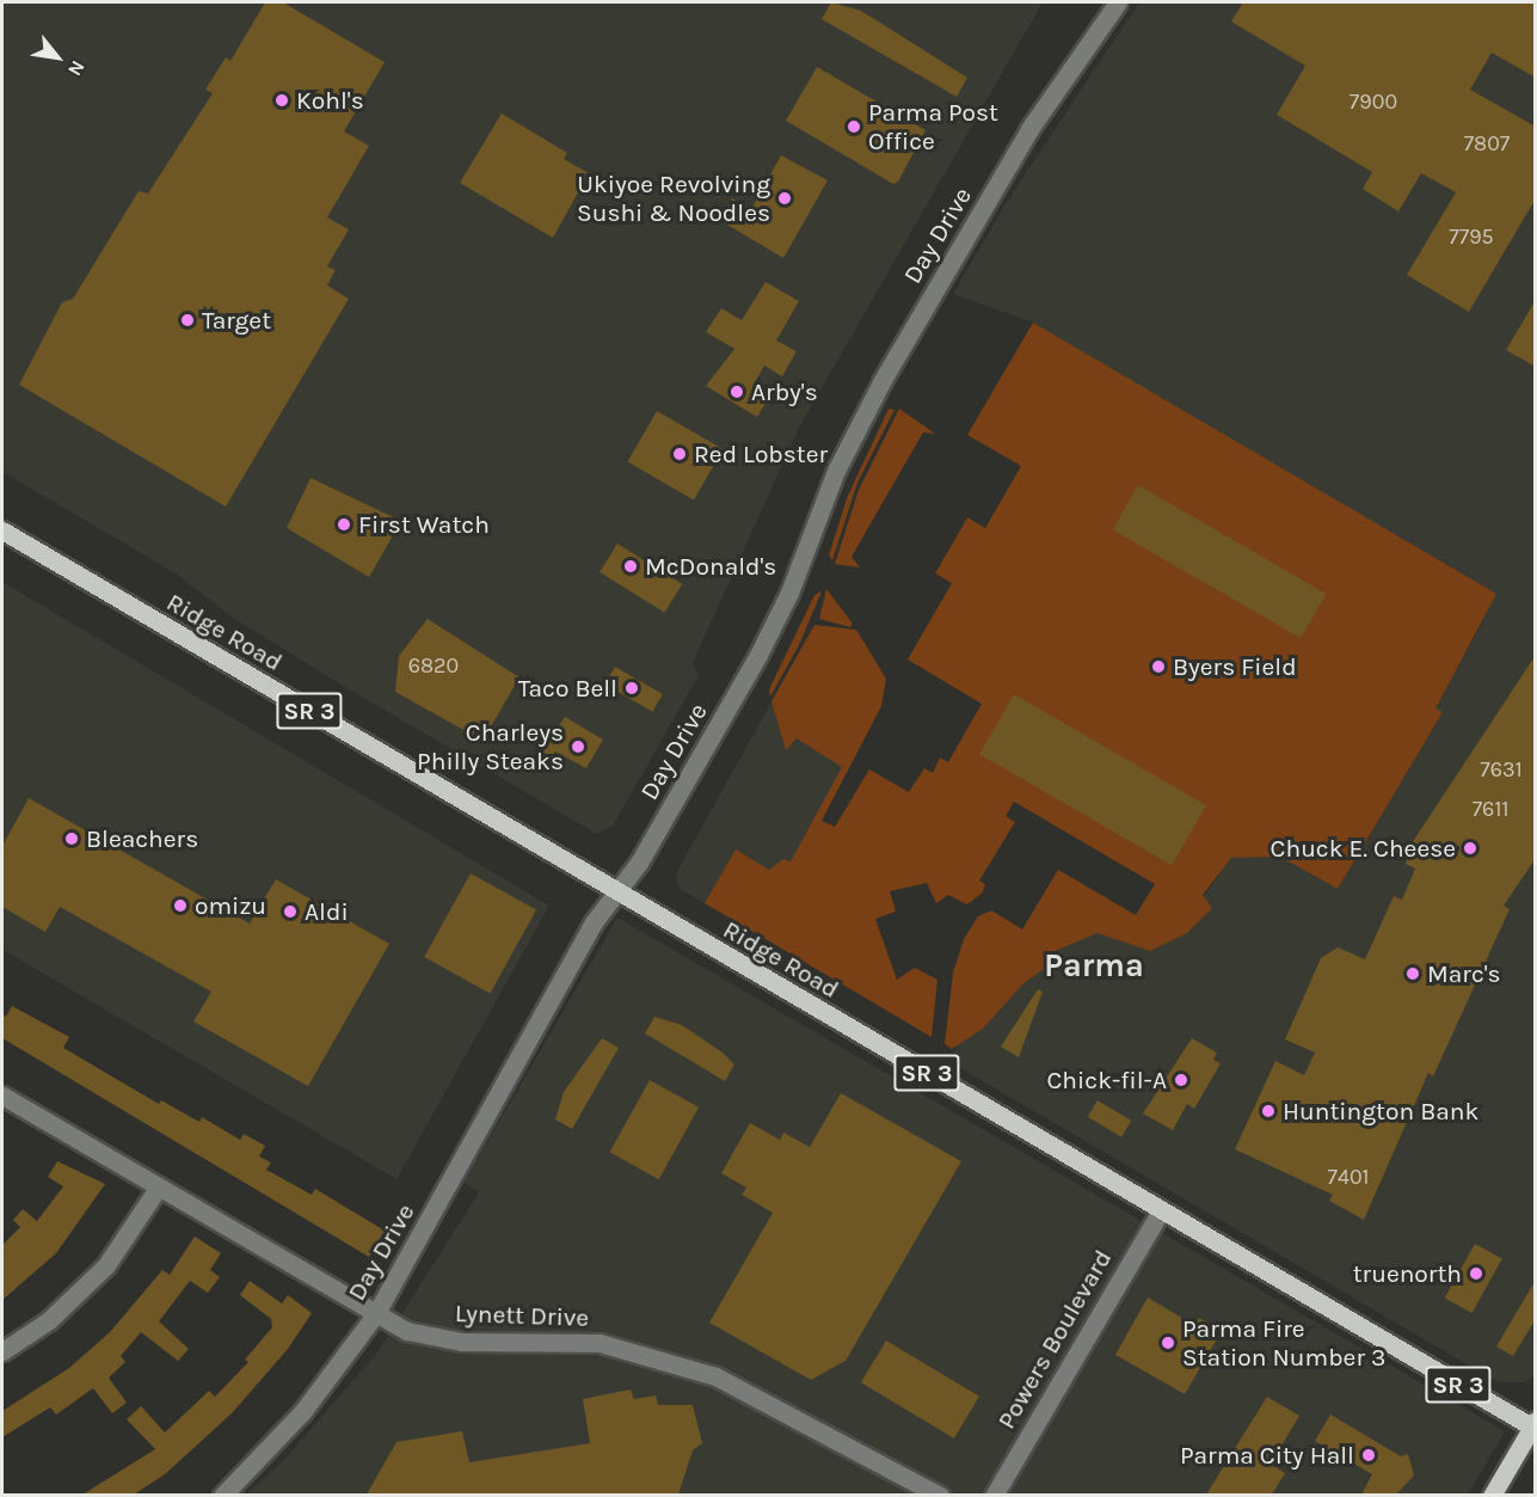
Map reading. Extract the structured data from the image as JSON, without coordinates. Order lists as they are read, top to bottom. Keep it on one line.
{"streets":{"main road":["Ridge Road","SR 3"],"street":["Day Drive","Lynett Drive","Powers Boulevard"]},"crossings":[["Day Drive","Ridge Road"],["Day Drive","Lynett Drive"],["Ridge Road","Powers Boulevard"]],"districts":["Parma"],"places":["Kohl's","Parma Post Office","Ukiyoe Revolving Sushi & Noodles","Target","Arby's","Red Lobster","First Watch","McDonald's","Byers Field","Taco Bell","Charleys Philly Steaks","Bleachers","Chuck E. Cheese","omizu","Aldi","Marc's","Chick-fil-A","Huntington Bank","truenorth","Parma Fire Station Number 3","Parma City Hall"],"house_numbers":["7900","7807","7795","6820","7631","7611","7401"],"north":"bottom right"}
